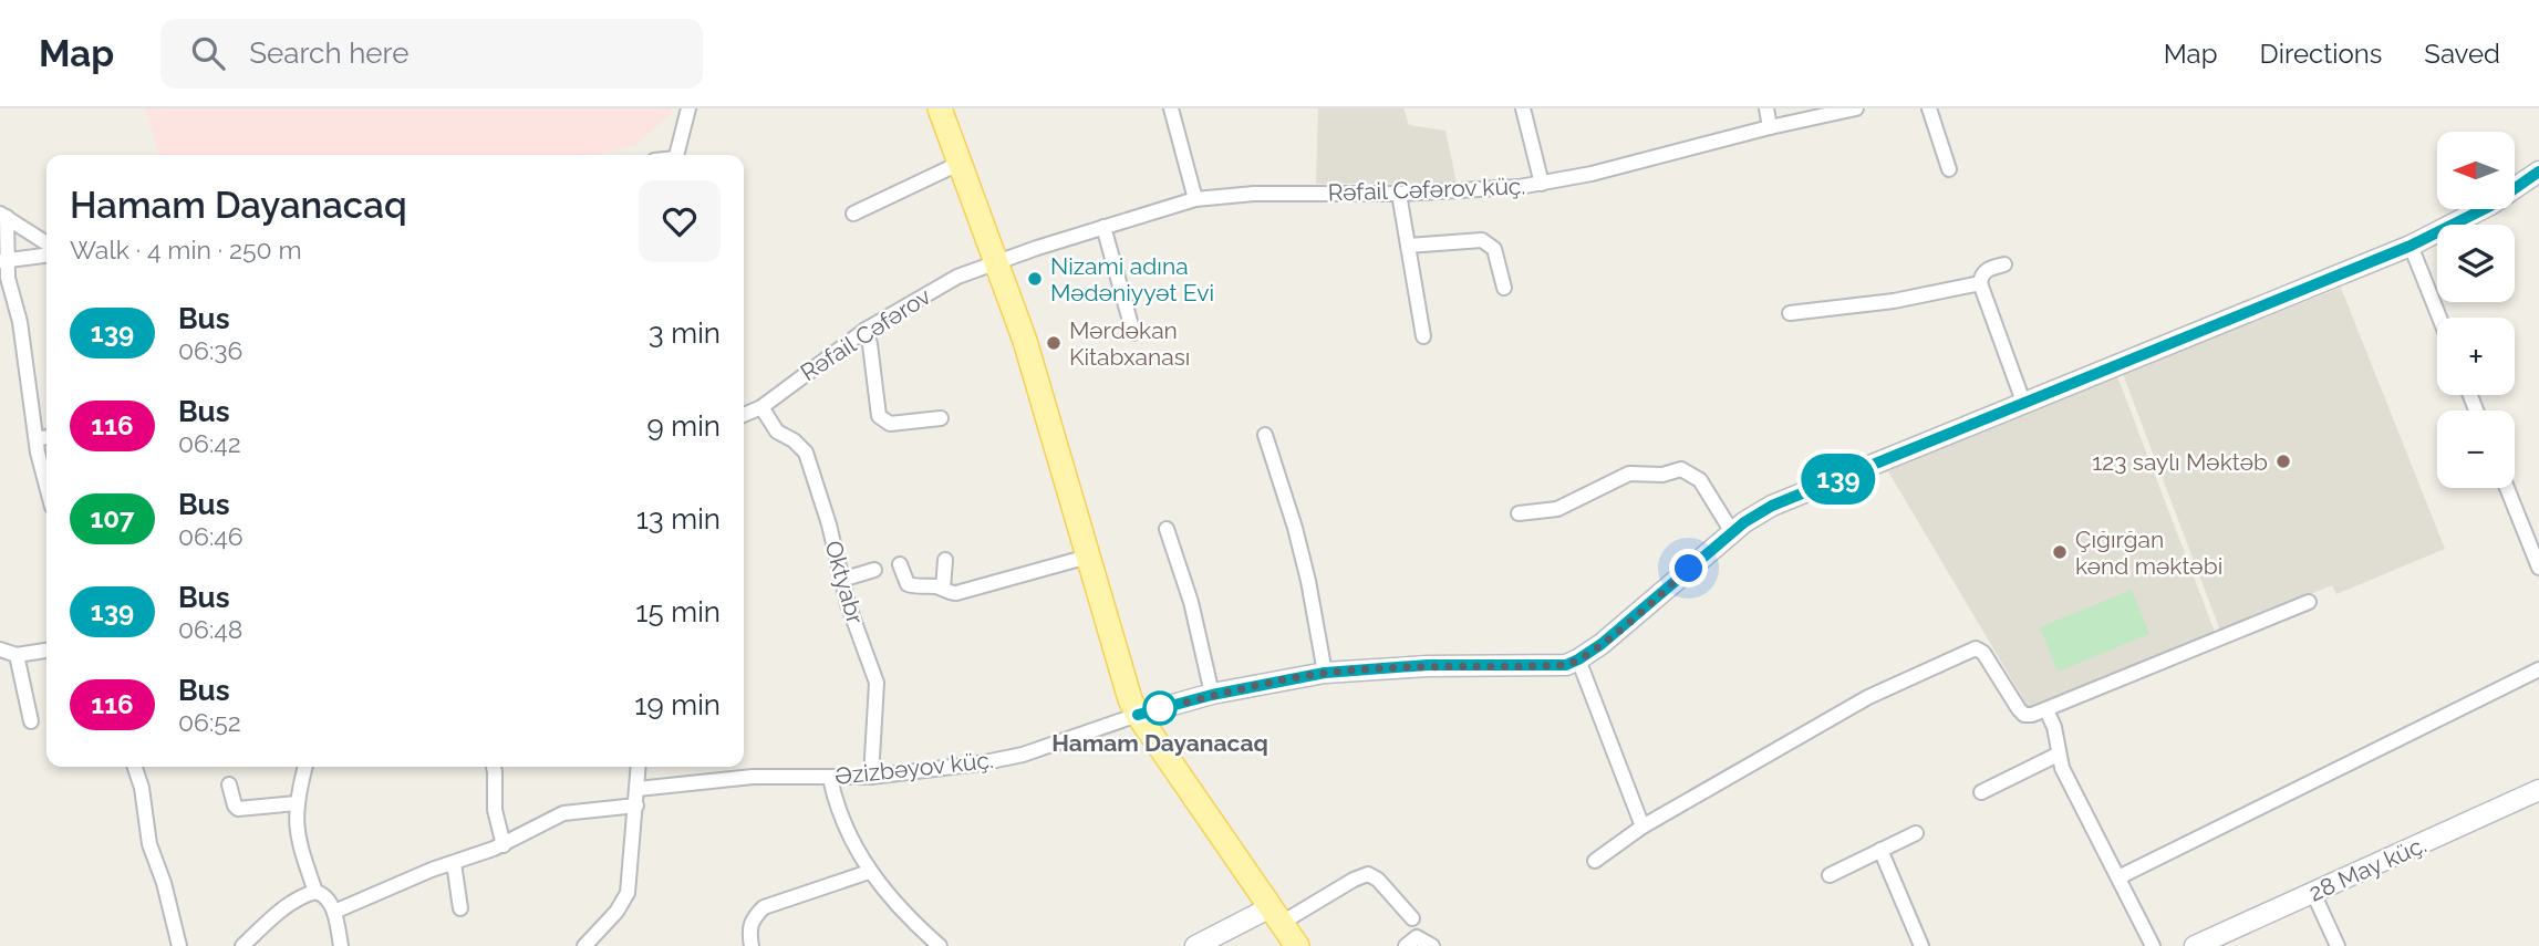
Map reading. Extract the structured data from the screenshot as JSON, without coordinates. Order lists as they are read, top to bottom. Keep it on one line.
{"streets":{"street":["Rəfail Cəfərov küç.","Rəfail Cəfərov","Oktyabr","Əzizbəyov küç.","28 May küç."]},"crossings":[["Rəfail Cəfərov küç.","Rəfail Cəfərov"],["Rəfail Cəfərov","Oktyabr"],["Oktyabr","Əzizbəyov küç."]],"places":["Nizami adına Mədəniyyət Evi","Mərdəkan Kitabxanası","123 saylı Məktəb","Çığırğan kənd məktəbi","Hamam Dayanacaq"],"lines":["bus line 139"],"north":"left","page":{"header":"Map","search":"Search here","nav":["Map","Directions","Saved"],"on_map":"139","map_buttons":["+","−"],"heading":["Hamam Dayanacaq","Walk · 4 min · 250 m"],"list":[{"mark":"139","name":"Bus","note":"06:36","value":"3 min"},{"mark":"116","name":"Bus","note":"06:42","value":"9 min"},{"mark":"107","name":"Bus","note":"06:46","value":"13 min"},{"mark":"139","name":"Bus","note":"06:48","value":"15 min"},{"mark":"116","name":"Bus","note":"06:52","value":"19 min"}]}}
